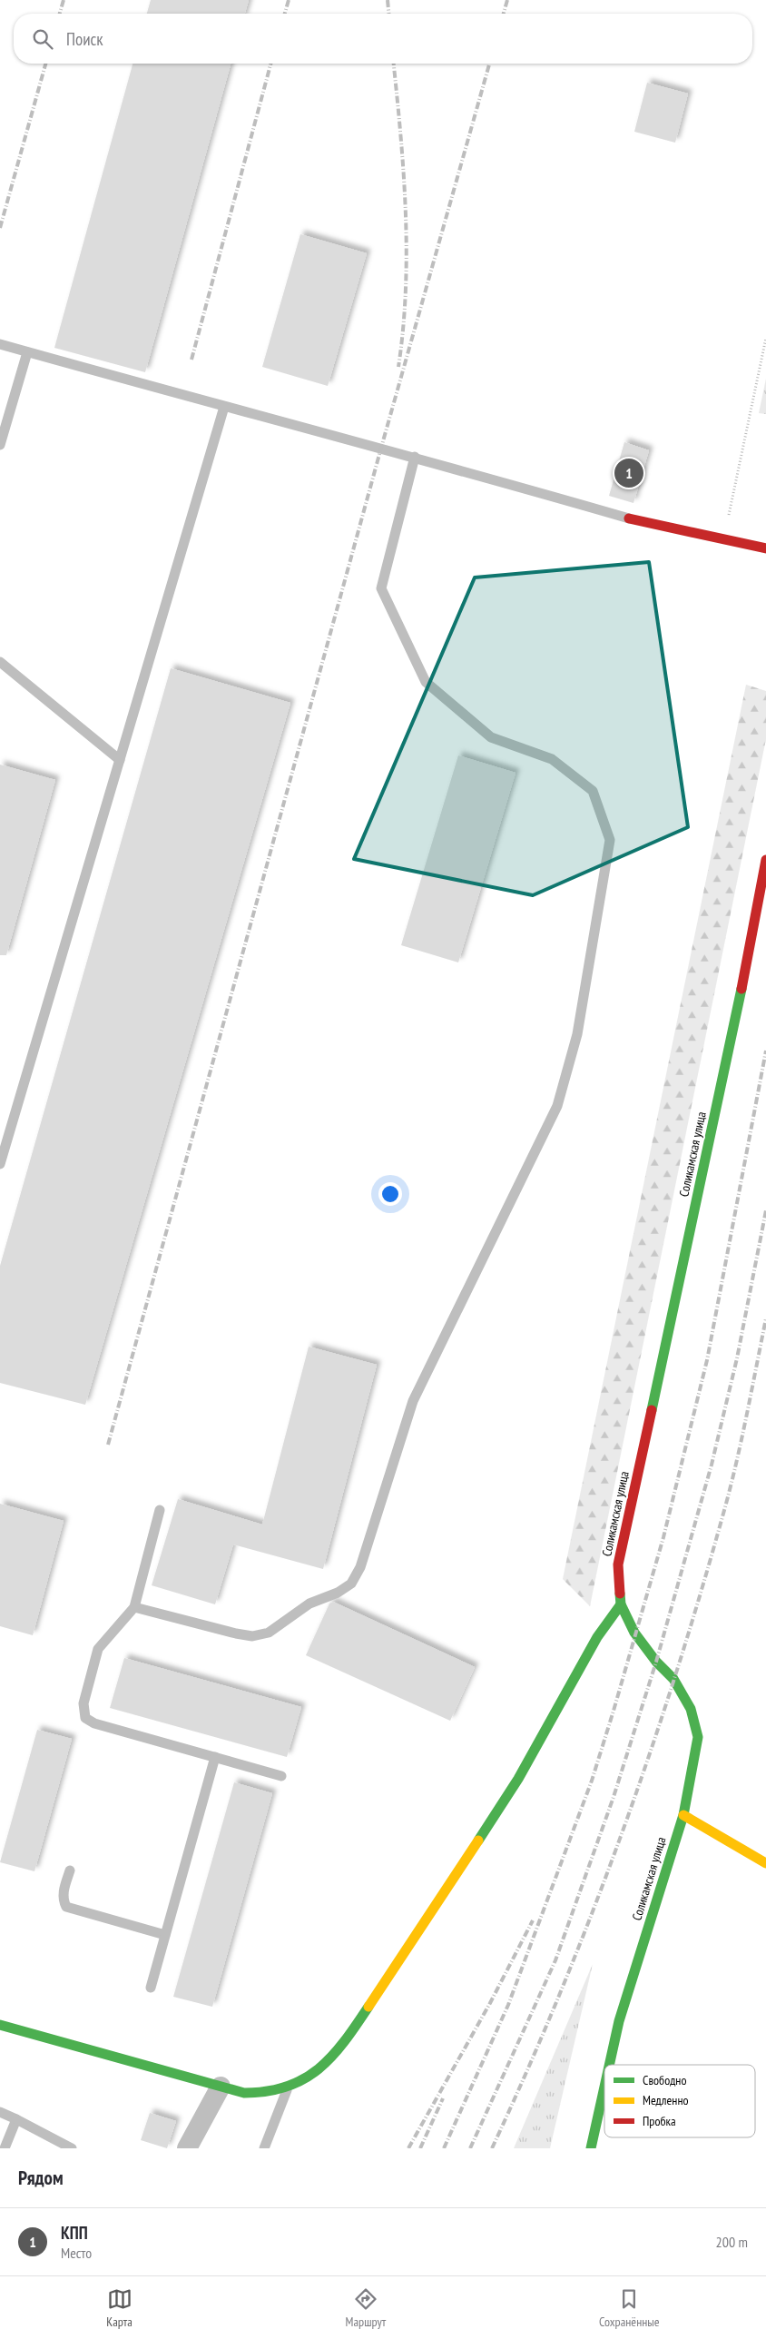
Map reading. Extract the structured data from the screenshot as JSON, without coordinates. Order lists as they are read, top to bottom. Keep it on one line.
{"streets":{"main road":["Соликамская улица"]},"legend":["Свободно","Медленно","Пробка"],"page":{"search":"Поиск","pins":"1","heading":"Рядом","list":[{"mark":"1","name":"КПП","note":"Место","value":"200 m"}],"nav":["Карта","Маршрут","Сохранённые"]}}
